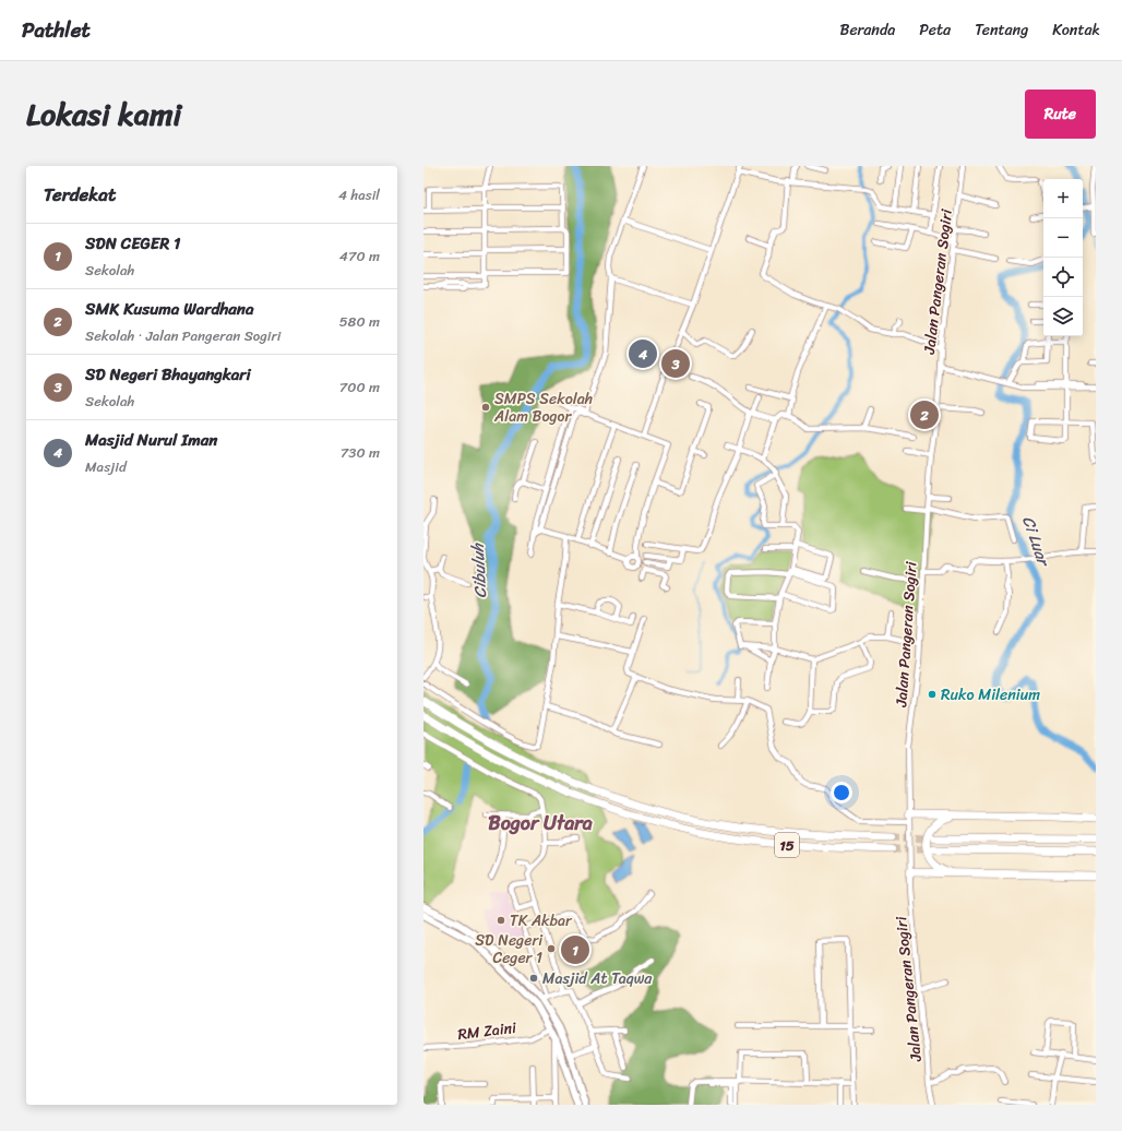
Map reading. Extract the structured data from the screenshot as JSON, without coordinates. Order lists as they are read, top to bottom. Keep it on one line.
{"streets":{"highway":["15"],"street":["Jalan Pangeran Sogiri","RM Zaini"]},"districts":["Bogor Utara"],"water":["Ci Luar","Cibuluh"],"places":["SMPS Sekolah Alam Bogor","Ruko Milenium","TK Akbar","SD Negeri Ceger 1","Masjid At Taqwa"],"page":{"header":"Pathlet","nav":["Beranda","Peta","Tentang","Kontak"],"title":"Lokasi kami","buttons":"Rute","heading":["Terdekat","4 hasil"],"map_buttons":["+","−"],"list":[{"mark":"1","name":"SDN CEGER 1","note":"Sekolah","value":"470 m"},{"mark":"2","name":"SMK Kusuma Wardhana","note":"Sekolah · Jalan Pangeran Sogiri","value":"580 m"},{"mark":"3","name":"SD Negeri Bhayangkari","note":"Sekolah","value":"700 m"},{"mark":"4","name":"Masjid Nurul Iman","note":"Masjid","value":"730 m"}],"pins":["4","3","2","1"]}}
